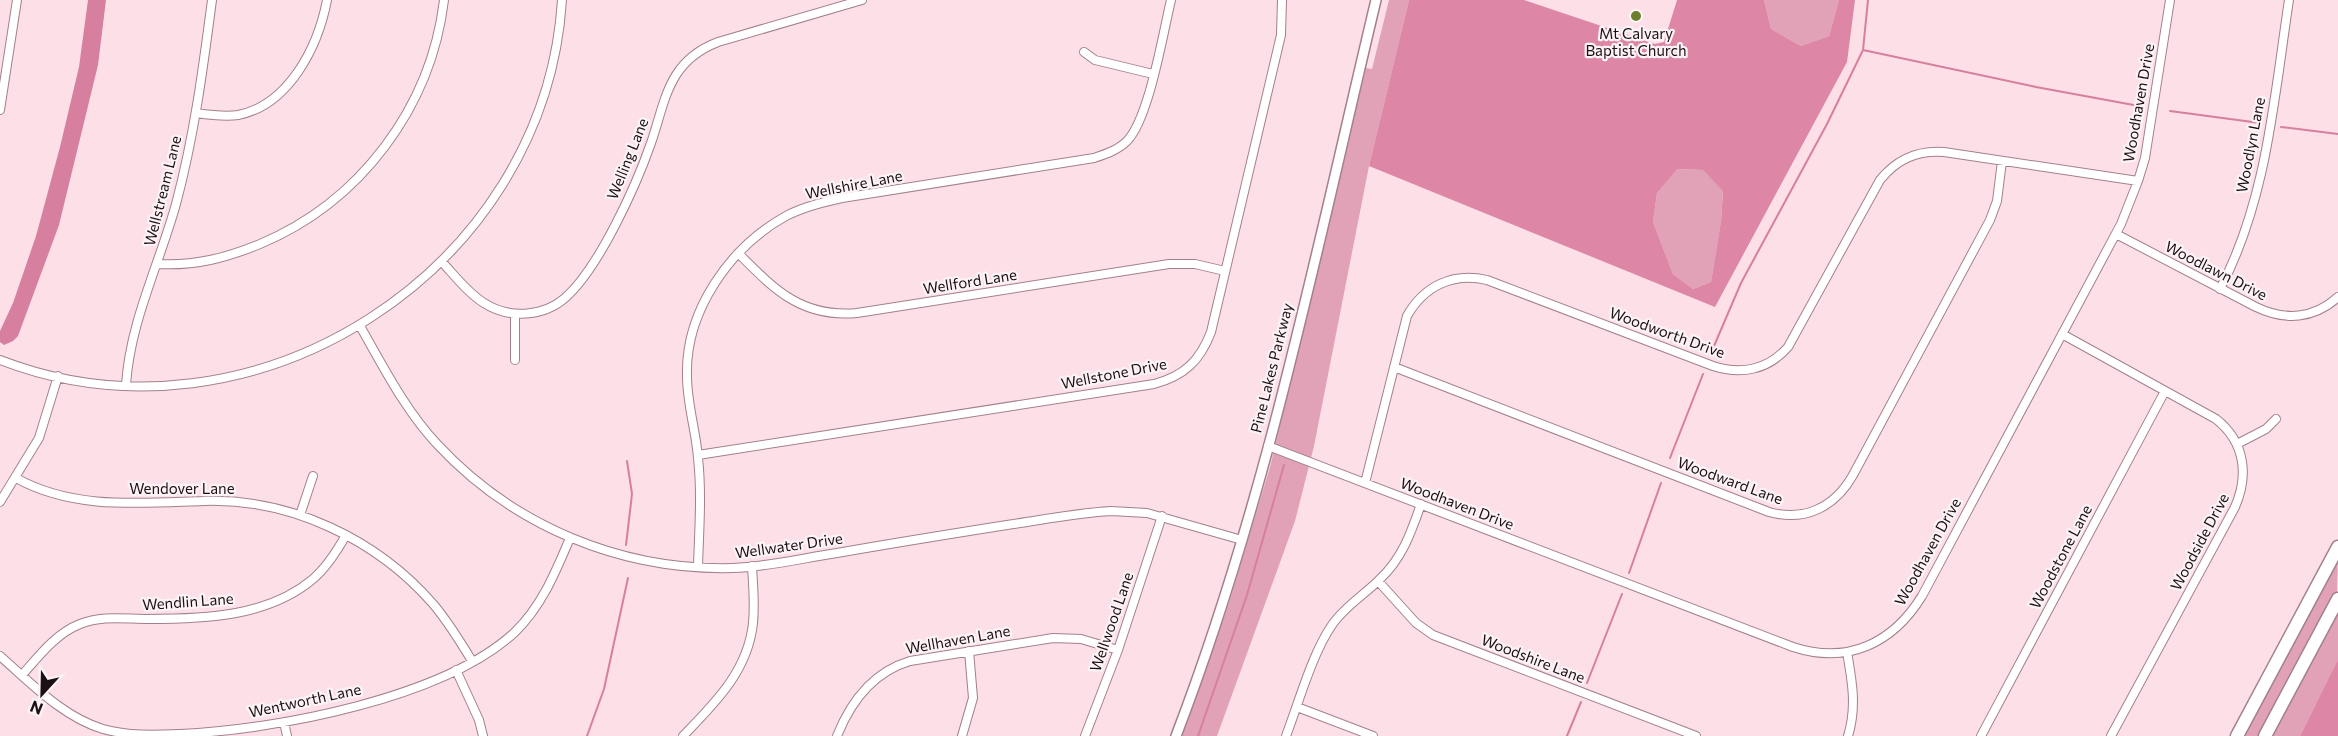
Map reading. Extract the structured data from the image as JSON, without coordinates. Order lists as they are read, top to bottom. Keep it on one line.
{"streets":{"street":["Woodhaven Drive","Woodlyn Lane","Welling Lane","Wellshire Lane","Wellstream Lane","Woodlawn Drive","Wellford Lane","Woodworth Drive","Pine Lakes Parkway","Wellstone Drive","Woodward Lane","Wendover Lane","Woodside Drive","Wellwater Drive","Woodstone Lane","Wendlin Lane","Wellwood Lane","Wellhaven Lane","Woodshire Lane","Wentworth Lane"]},"crossings":[["Woodhaven Drive","Woodlawn Drive"],["Woodhaven Drive","Woodworth Drive"],["Woodhaven Drive","Pine Lakes Parkway"],["Woodhaven Drive","Woodside Drive"],["Woodlyn Lane","Woodlawn Drive"],["Wellshire Lane","Wellford Lane"],["Wellshire Lane","Wellstone Drive"],["Wellshire Lane","Wellwater Drive"],["Wellford Lane","Wellstone Drive"],["Woodworth Drive","Woodward Lane"],["Pine Lakes Parkway","Wellwater Drive"],["Wendover Lane","Wendlin Lane"],["Wendover Lane","Wentworth Lane"],["Woodside Drive","Woodstone Lane"],["Wellwater Drive","Wellwood Lane"],["Wellwater Drive","Wentworth Lane"],["Wendlin Lane","Wentworth Lane"],["Wellwood Lane","Wellhaven Lane"]],"places":["Mt Calvary Baptist Church"],"north":"bottom"}
